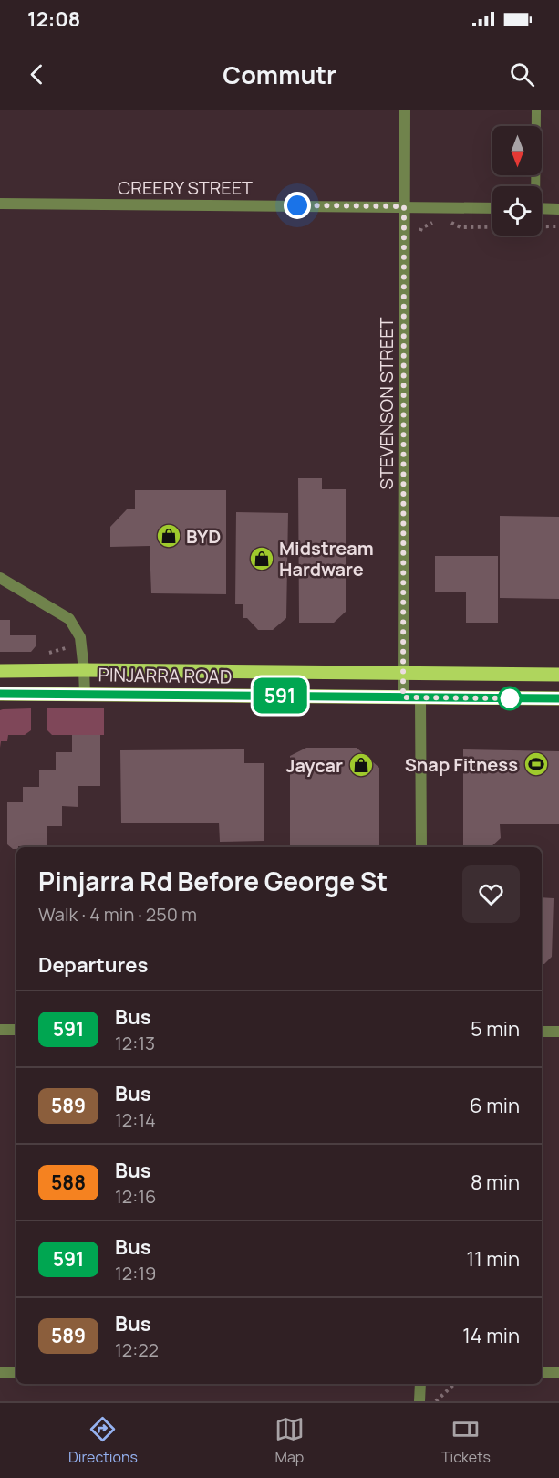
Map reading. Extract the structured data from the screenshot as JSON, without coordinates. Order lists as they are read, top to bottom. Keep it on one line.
{"streets":{"main road":["PINJARRA ROAD"],"street":["CREERY STREET","STEVENSON STREET"]},"crossings":[["CREERY STREET","STEVENSON STREET"],["STEVENSON STREET","PINJARRA ROAD"]],"places":{"shop":["BYD","Midstream Hardware","Jaycar"],"sports":["Snap Fitness"]},"lines":["bus line 591"],"north":"bottom","page":{"status":"12:08","header":"Commutr","on_map":"591","heading":[["Pinjarra Rd Before George St","Walk · 4 min · 250 m"],"Departures"],"list":[{"mark":"591","name":"Bus","note":"12:13","value":"5 min"},{"mark":"589","name":"Bus","note":"12:14","value":"6 min"},{"mark":"588","name":"Bus","note":"12:16","value":"8 min"},{"mark":"591","name":"Bus","note":"12:19","value":"11 min"},{"mark":"589","name":"Bus","note":"12:22","value":"14 min"}],"tabs":["Directions","Map","Tickets"]}}
